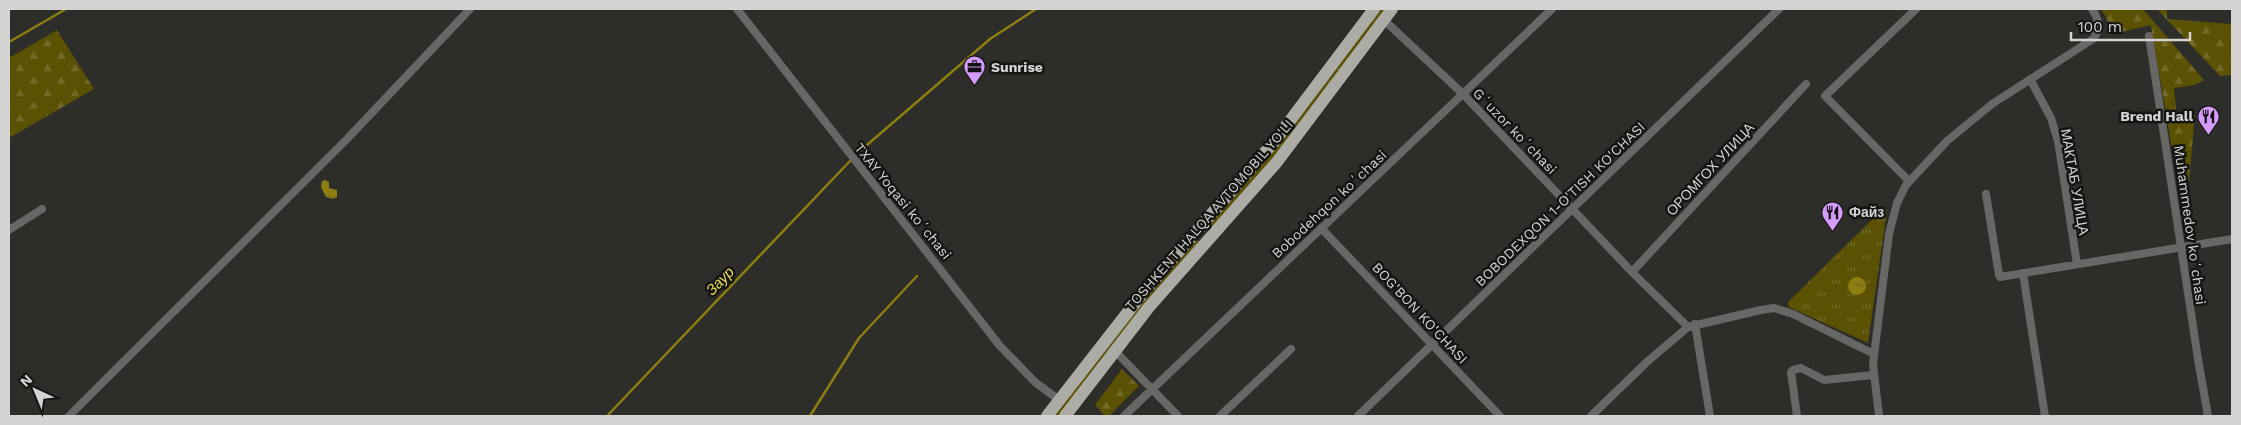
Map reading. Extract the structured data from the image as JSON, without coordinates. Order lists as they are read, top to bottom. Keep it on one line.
{"streets":{"highway":["TOSHKENT HALQA AVTOMOBIL YO'LI"],"street":["Gʻuzor koʻchasi","ОРОМГОХ УЛИЦА","МАКТАБ УЛИЦА","TXAY Yoqasi koʻchasi","Bobodehqon koʻchasi","BOBODEXQON 1-O'TISH KO'CHASI","Muhammedov koʻchasi","BOG'BON KO'CHASI"]},"crossings":[["Gʻuzor koʻchasi","ОРОМГОХ УЛИЦА"],["Gʻuzor koʻchasi","Bobodehqon koʻchasi"],["Gʻuzor koʻchasi","BOBODEXQON 1-O'TISH KO'CHASI"],["Gʻuzor koʻchasi","TOSHKENT HALQA AVTOMOBIL YO'LI"],["TXAY Yoqasi koʻchasi","TOSHKENT HALQA AVTOMOBIL YO'LI"],["Bobodehqon koʻchasi","BOG'BON KO'CHASI"],["BOBODEXQON 1-O'TISH KO'CHASI","BOG'BON KO'CHASI"]],"water":["Заур"],"places":{"office":["Sunrise"],"restaurant":["Brend Hall","Файз"]},"scale_bar":"100 m","north":"top left"}
